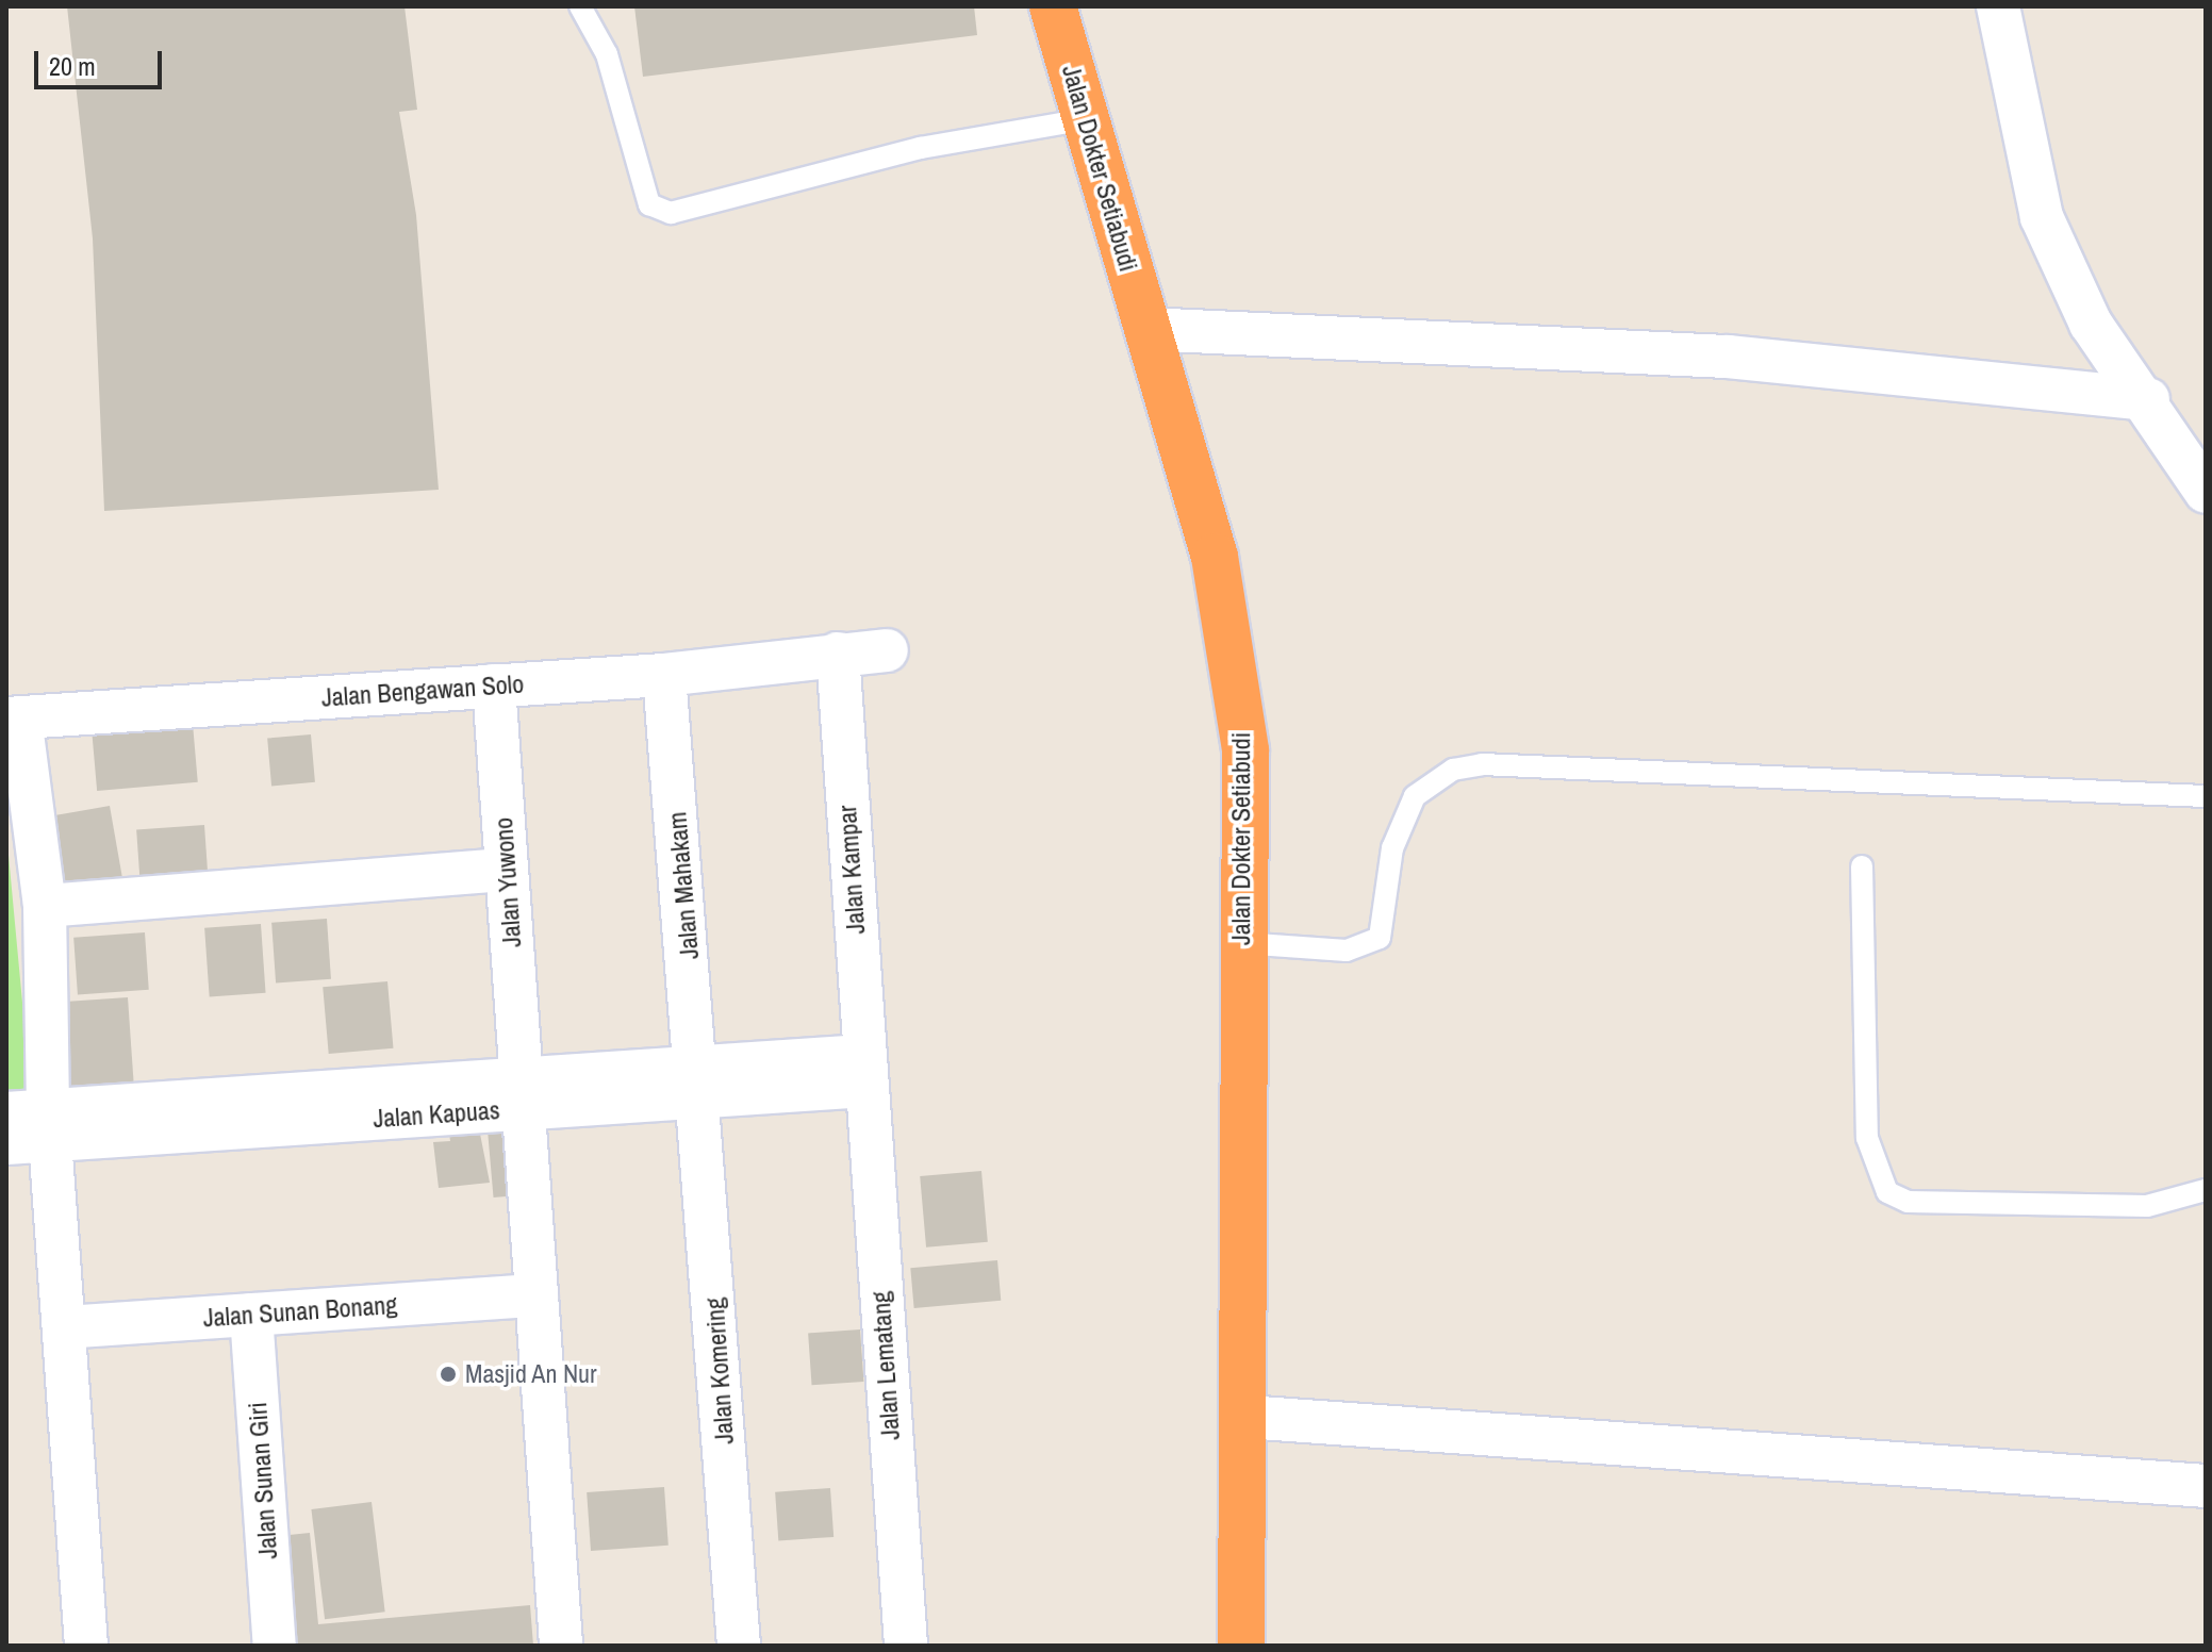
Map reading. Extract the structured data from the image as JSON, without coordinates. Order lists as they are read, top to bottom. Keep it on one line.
{"streets":{"highway":["Jalan Dokter Setiabudi"],"street":["Jalan Bengawan Solo","Jalan Kampar","Jalan Yuwono","Jalan Mahakam","Jalan Kapuas","Jalan Sunan Bonang","Jalan Lematang","Jalan Komering","Jalan Sunan Giri"]},"crossings":[["Jalan Bengawan Solo","Jalan Kampar"],["Jalan Bengawan Solo","Jalan Yuwono"],["Jalan Bengawan Solo","Jalan Mahakam"],["Jalan Kampar","Jalan Kapuas"],["Jalan Kampar","Jalan Lematang"],["Jalan Yuwono","Jalan Kapuas"],["Jalan Yuwono","Jalan Sunan Bonang"],["Jalan Mahakam","Jalan Kapuas"],["Jalan Mahakam","Jalan Komering"],["Jalan Kapuas","Jalan Lematang"],["Jalan Kapuas","Jalan Komering"],["Jalan Sunan Bonang","Jalan Sunan Giri"]],"places":["Masjid An Nur"],"scale_bar":"20 m"}
